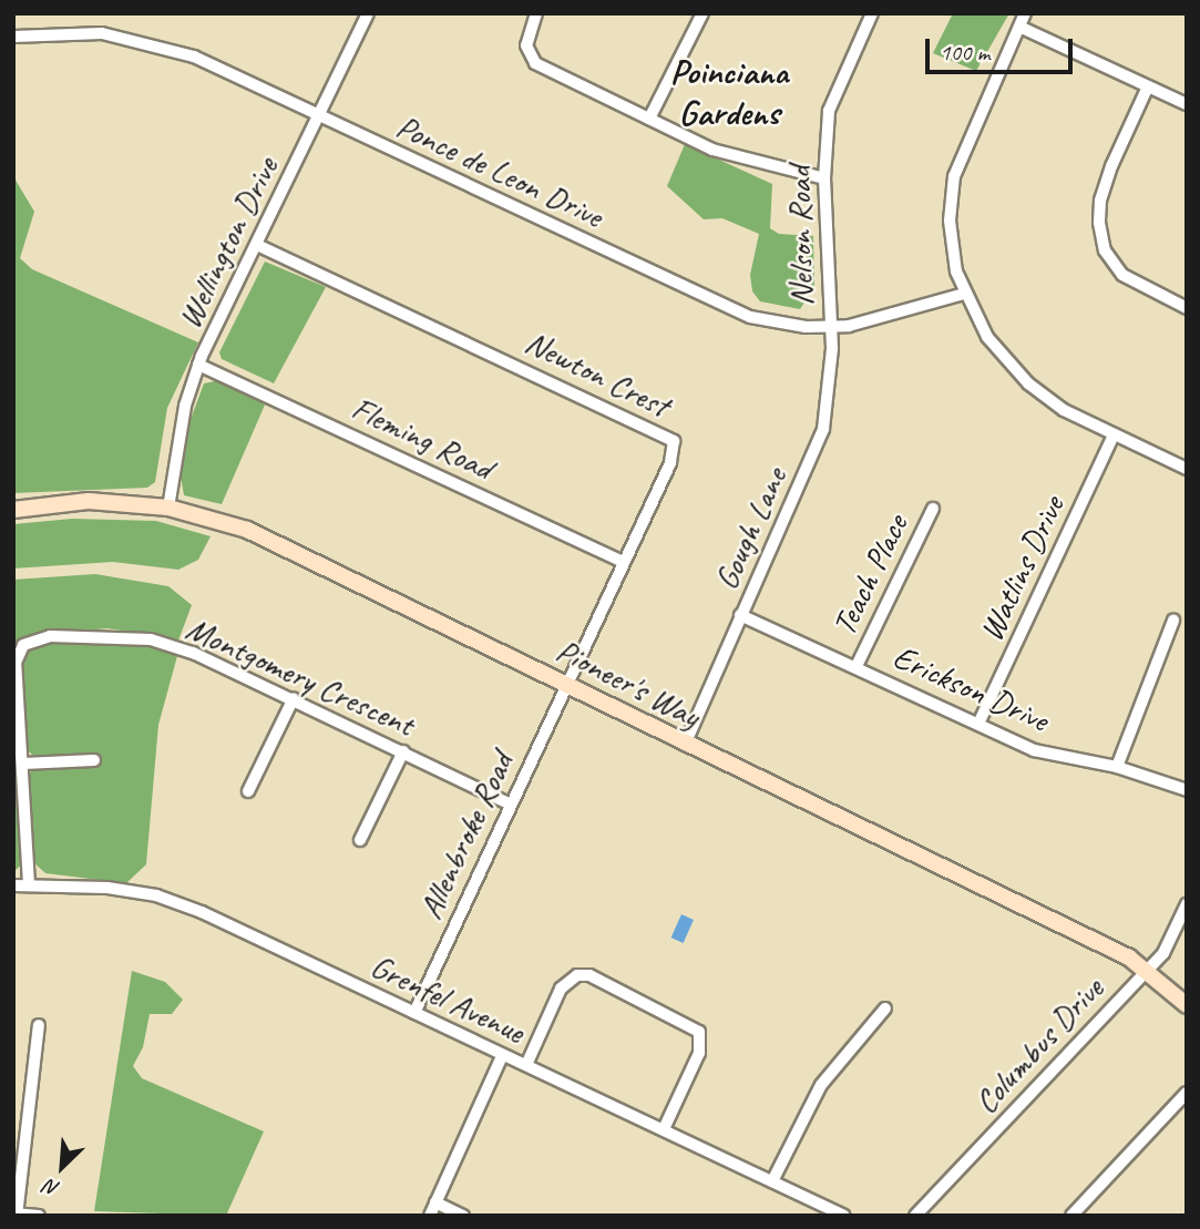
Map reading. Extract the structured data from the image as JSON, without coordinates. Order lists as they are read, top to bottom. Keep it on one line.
{"streets":{"main road":["Pioneer's Way"],"street":["Ponce de Leon Drive","Nelson Road","Wellington Drive","Newton Crest","Fleming Road","Gough Lane","Watlins Drive","Teach Place","Montgomery Crescent","Erickson Drive","Allenbroke Road","Grenfel Avenue","Columbus Drive"]},"crossings":[["Ponce de Leon Drive","Nelson Road"],["Ponce de Leon Drive","Wellington Drive"],["Ponce de Leon Drive","Gough Lane"],["Nelson Road","Gough Lane"],["Wellington Drive","Newton Crest"],["Wellington Drive","Fleming Road"],["Wellington Drive","Pioneer's Way"],["Newton Crest","Fleming Road"],["Newton Crest","Pioneer's Way"],["Newton Crest","Allenbroke Road"],["Gough Lane","Pioneer's Way"],["Gough Lane","Erickson Drive"],["Watlins Drive","Erickson Drive"],["Teach Place","Erickson Drive"],["Montgomery Crescent","Allenbroke Road"],["Montgomery Crescent","Grenfel Avenue"],["Pioneer's Way","Allenbroke Road"],["Pioneer's Way","Columbus Drive"],["Allenbroke Road","Grenfel Avenue"]],"districts":["Poinciana Gardens"],"scale_bar":"100 m","north":"bottom left"}
